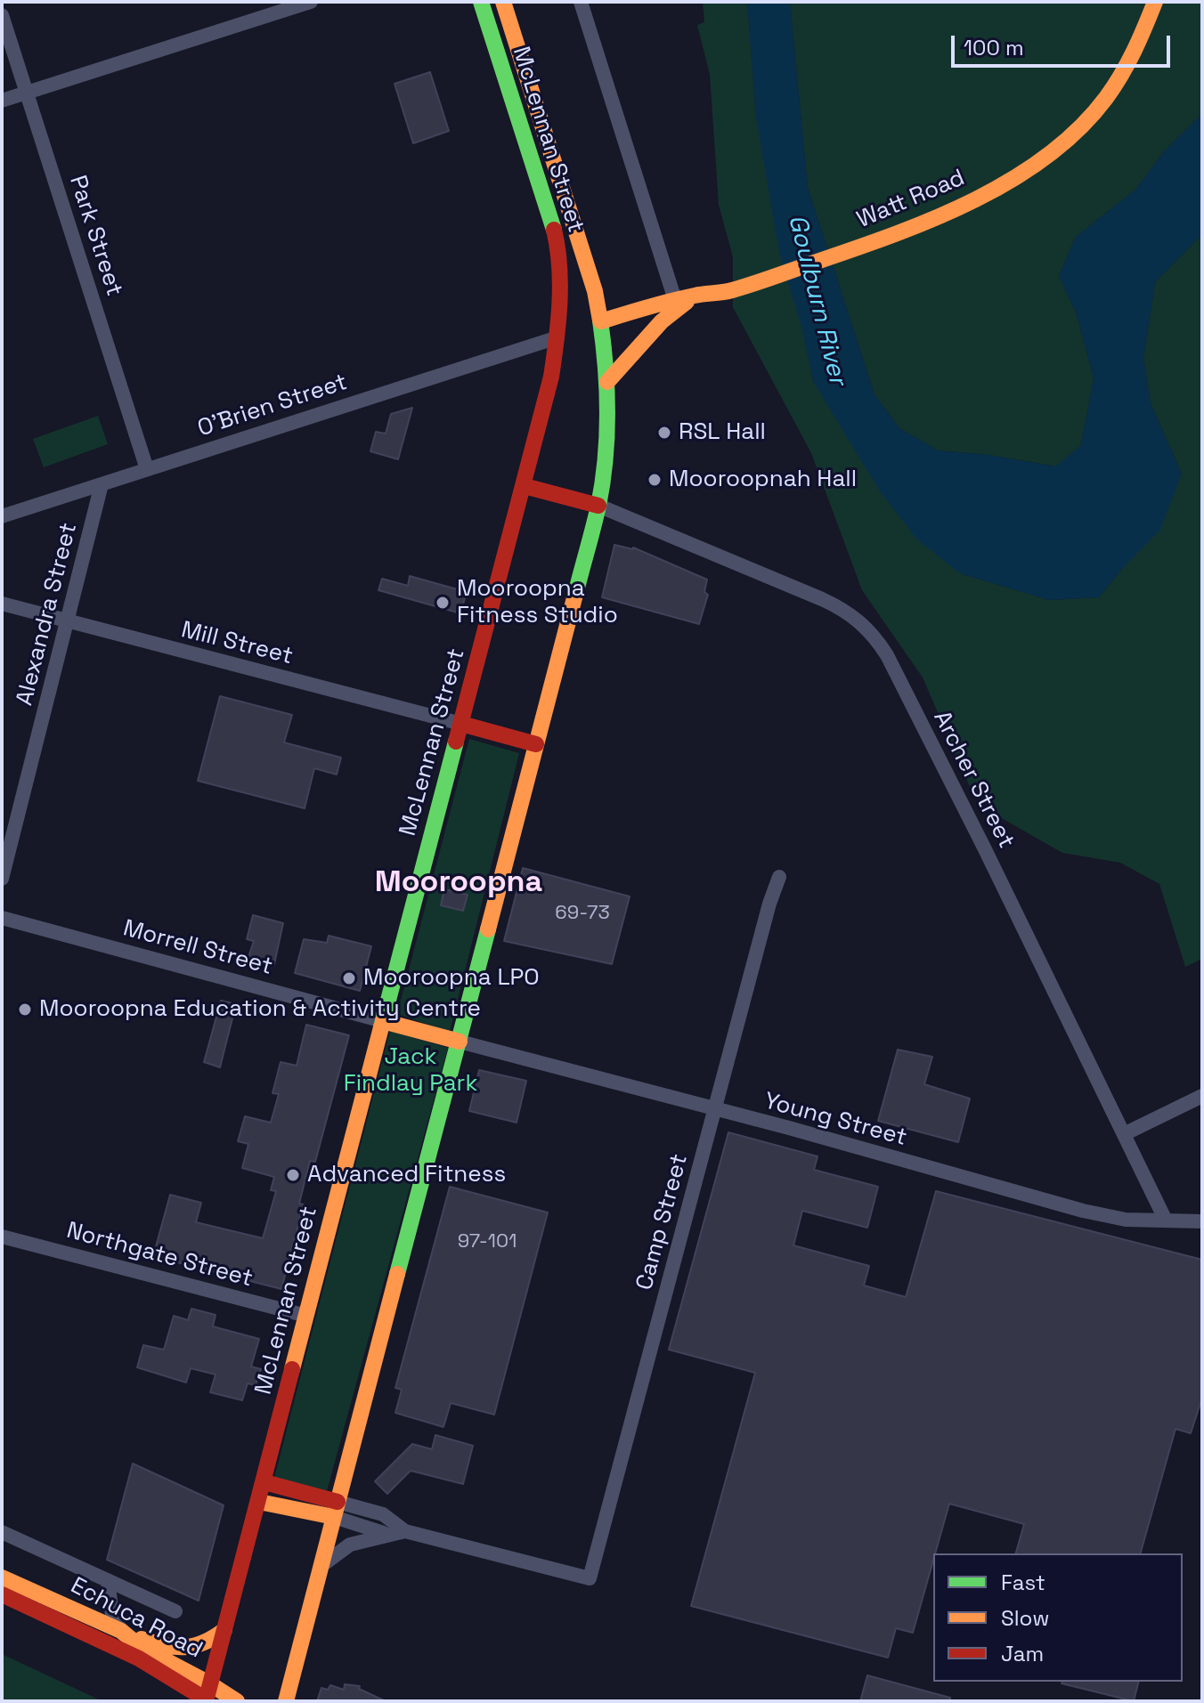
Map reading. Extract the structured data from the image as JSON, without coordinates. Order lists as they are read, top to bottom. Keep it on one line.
{"streets":{"main road":["McLennan Street","Watt Road","Echuca Road"],"street":["Park Street","O'Brien Street","Alexandra Street","Mill Street","Archer Street","Morrell Street","Young Street","Camp Street","Northgate Street"]},"crossings":[["McLennan Street","Watt Road"],["McLennan Street","O'Brien Street"],["McLennan Street","Mill Street"],["McLennan Street","Archer Street"],["McLennan Street","Morrell Street"],["McLennan Street","Young Street"],["McLennan Street","Northgate Street"],["McLennan Street","Echuca Road"],["Watt Road","O'Brien Street"],["Park Street","O'Brien Street"],["O'Brien Street","Alexandra Street"],["Alexandra Street","Mill Street"],["Archer Street","Young Street"],["Young Street","Camp Street"]],"districts":["Mooroopna"],"water":["Goulburn River"],"parks":["Jack Findlay Park"],"places":["RSL Hall","Mooroopnah Hall","Mooroopna Fitness Studio","Mooroopna LPO","Mooroopna Education & Activity Centre","Advanced Fitness"],"house_numbers":["69-73","97-101"],"legend":["Fast","Slow","Jam"],"scale_bar":"100 m"}
